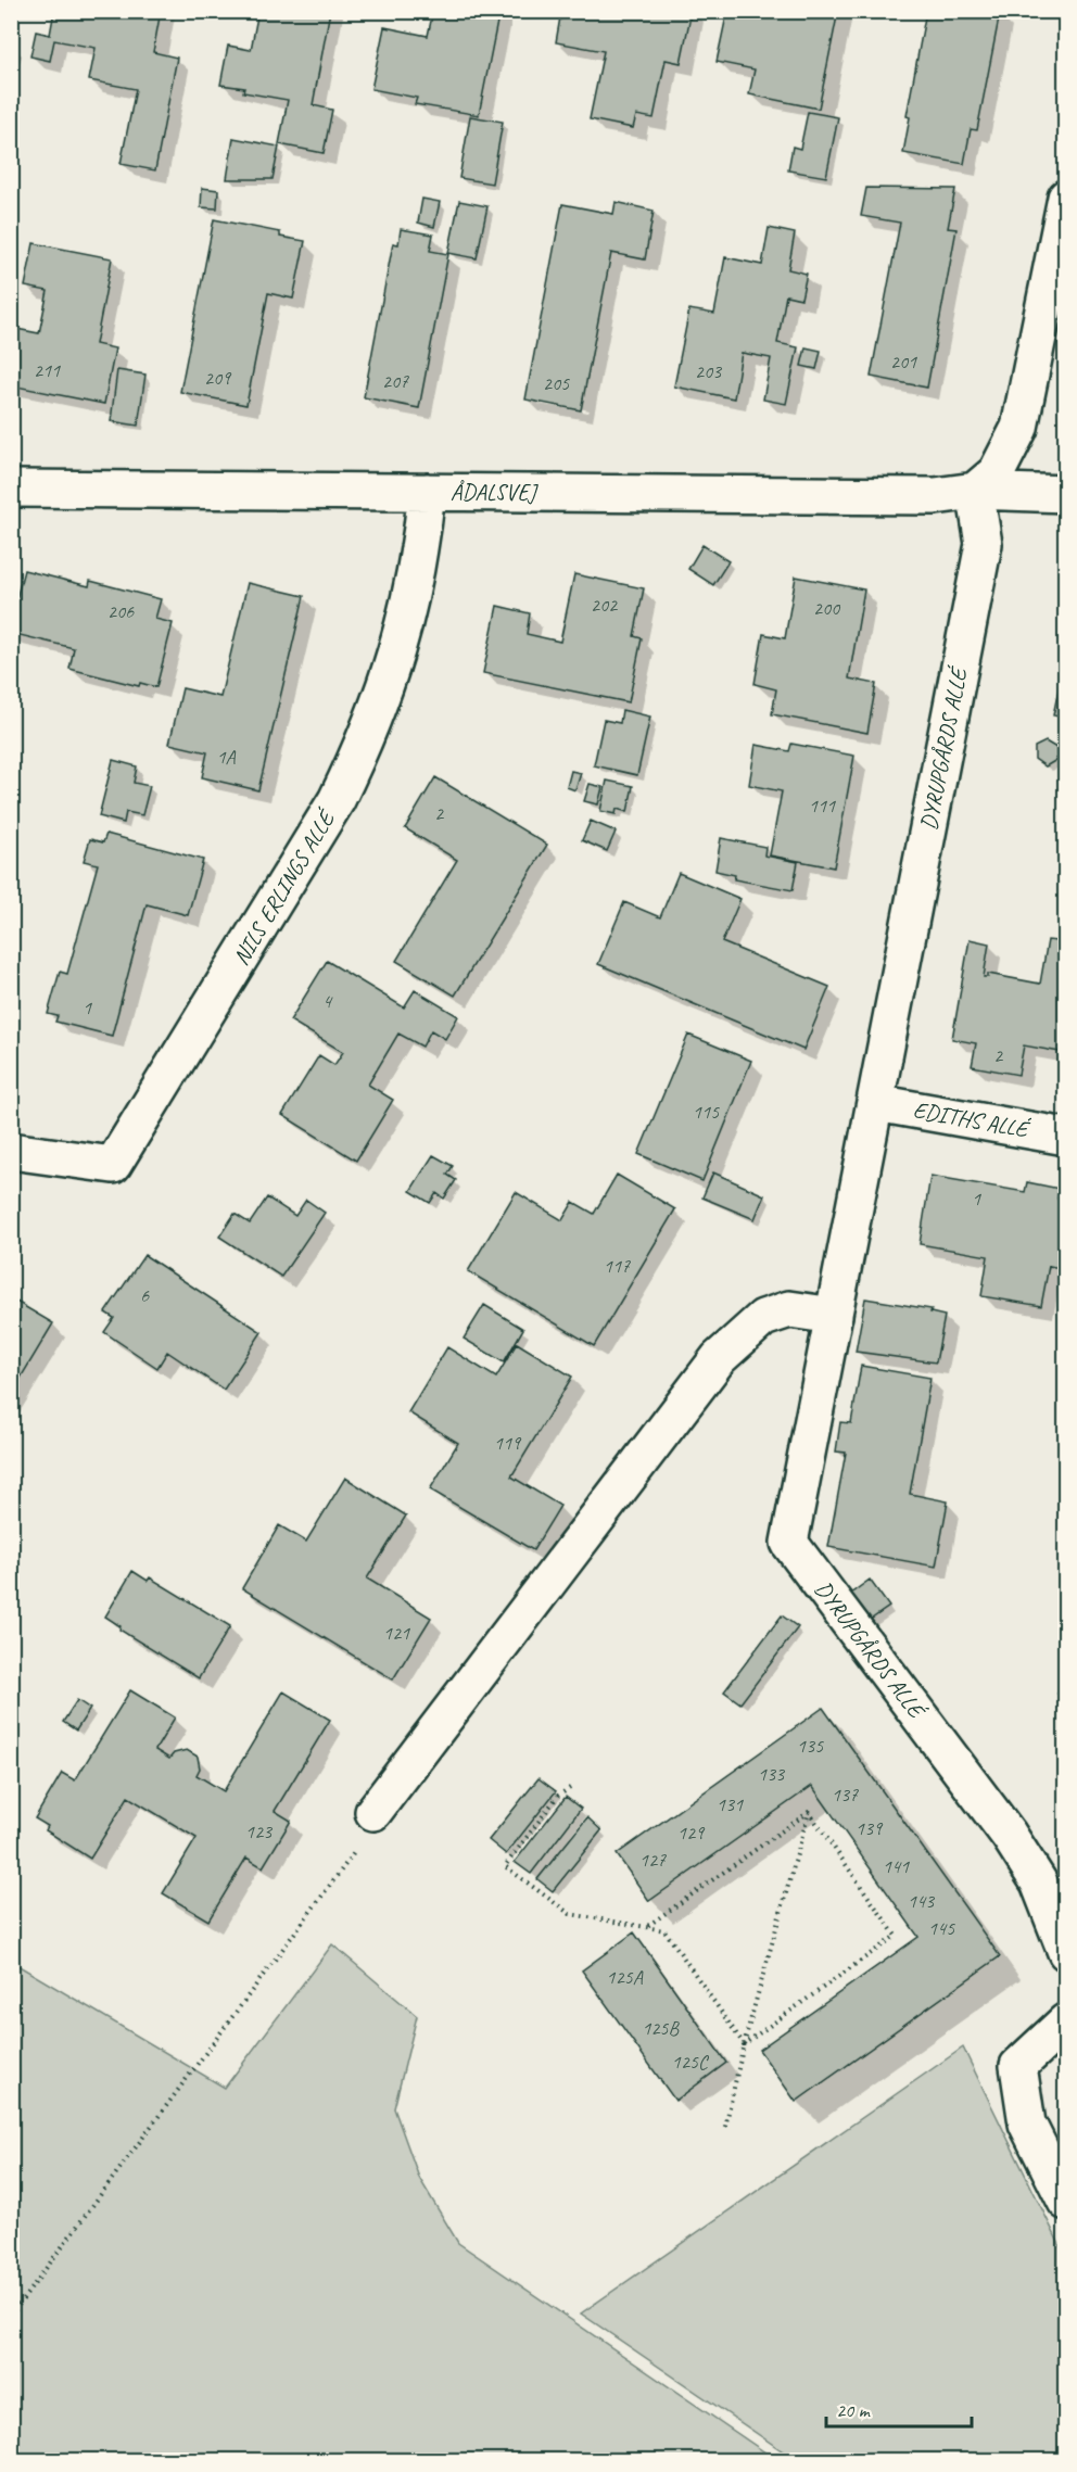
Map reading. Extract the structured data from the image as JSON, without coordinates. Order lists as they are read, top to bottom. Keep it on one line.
{"streets":{"street":["ÅDALSVEJ","DYRUPGÅRDS ALLÉ","NILS ERLINGS ALLÉ","EDITHS ALLÉ"]},"crossings":[["ÅDALSVEJ","DYRUPGÅRDS ALLÉ"],["ÅDALSVEJ","NILS ERLINGS ALLÉ"],["DYRUPGÅRDS ALLÉ","EDITHS ALLÉ"]],"house_numbers":["201","211","203","209","207","205","202","200","206","1A","111","2","4","1","2","115","1","117","6","119","121","135","133","137","131","139","123","129","127","141","143","145","125A","125B","125C"],"scale_bar":"20 m"}
